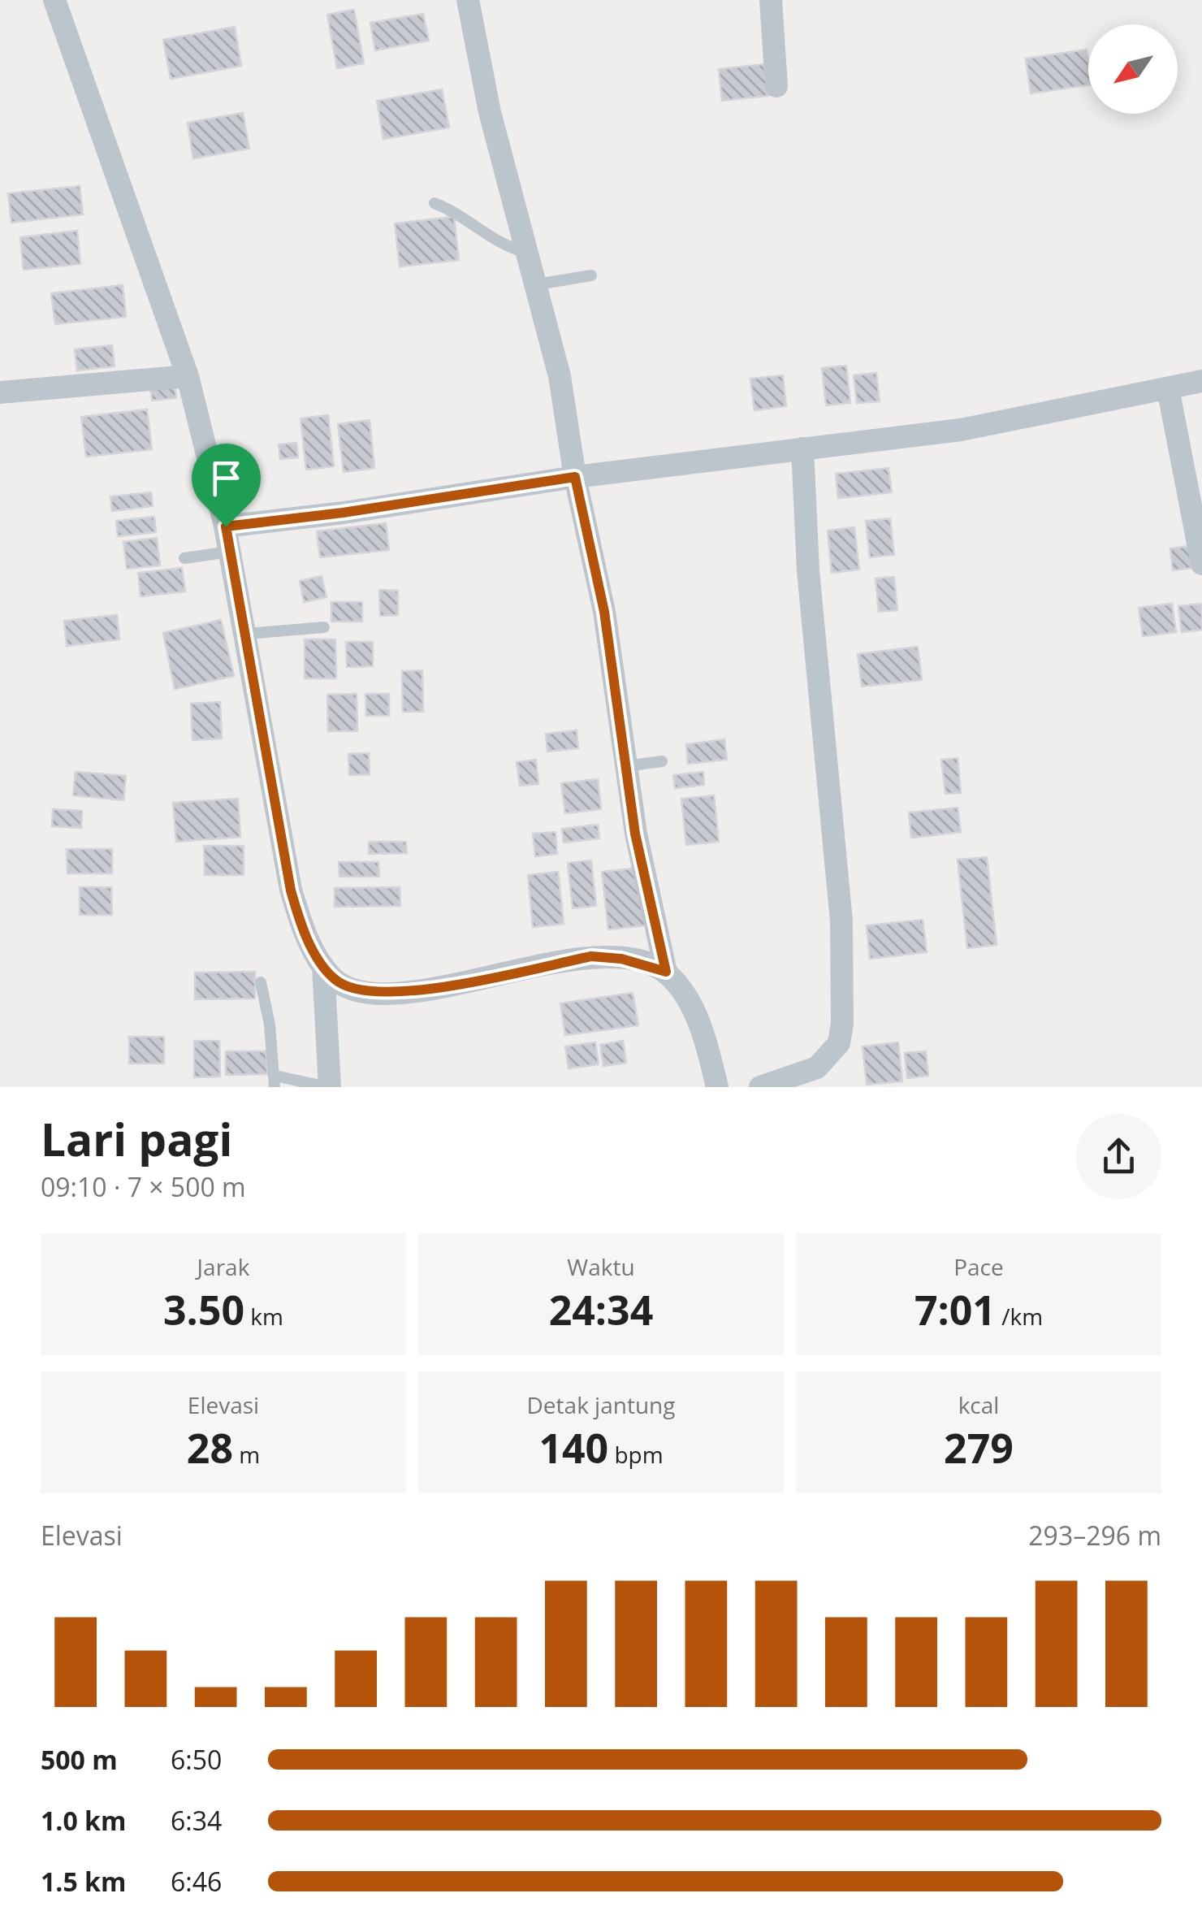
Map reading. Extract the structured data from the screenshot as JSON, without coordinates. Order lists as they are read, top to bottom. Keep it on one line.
{"north":"bottom left","page":{"heading":["Lari pagi","09:10 · 7 × 500 m"],"stats":[["Jarak","3.50 km"],["Waktu","24:34"],["Pace","7:01 /km"],["Elevasi","28 m"],["Detak jantung","140 bpm"],["kcal","279"]],"chart":["Elevasi","293–296 m"],"list":[{"name":"500 m","note":"6:50"},{"name":"1.0 km","note":"6:34"},{"name":"1.5 km","note":"6:46"}]}}
